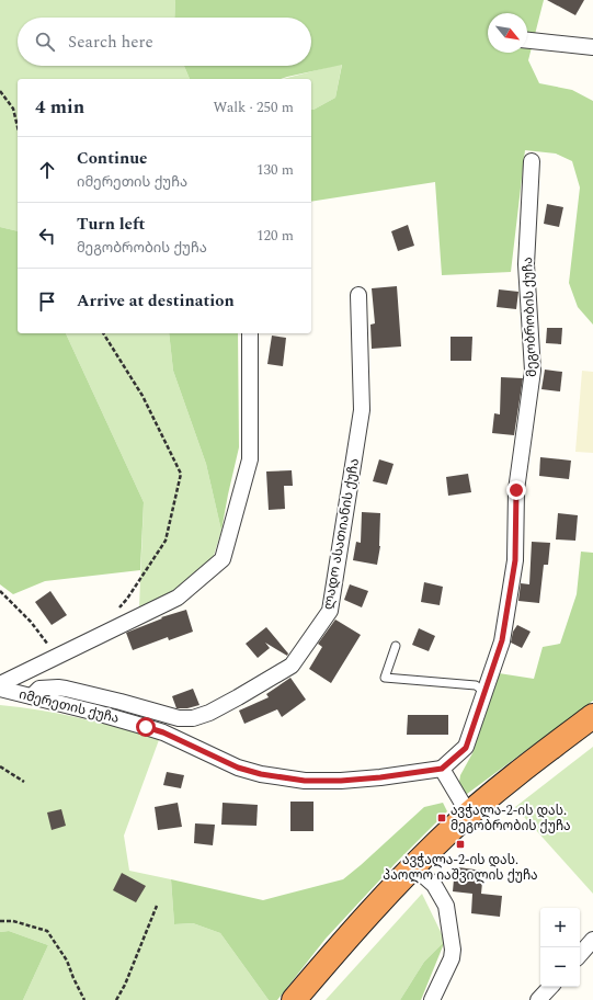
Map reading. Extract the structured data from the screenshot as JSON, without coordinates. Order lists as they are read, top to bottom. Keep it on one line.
{"streets":{"street":["მეგობრობის ქუჩა","ლადო ასათიანის ქუჩა","იმერეთის ქუჩა"]},"crossings":[["მეგობრობის ქუჩა","იმერეთის ქუჩა"],["ლადო ასათიანის ქუჩა","იმერეთის ქუჩა"]],"places":{"transit":["ავჭალა-2-ის დას. მეგობრობის ქუჩა","ავჭალა-2-ის დას. პაოლო იაშვილის ქუჩა"]},"north":"bottom right","page":{"search":"Search here","heading":["4 min","Walk · 250 m"],"list":[["Continue","იმერეთის ქუჩა","130 m"],["Turn left","მეგობრობის ქუჩა","120 m"],"Arrive at destination"],"map_buttons":["+","−"]}}
